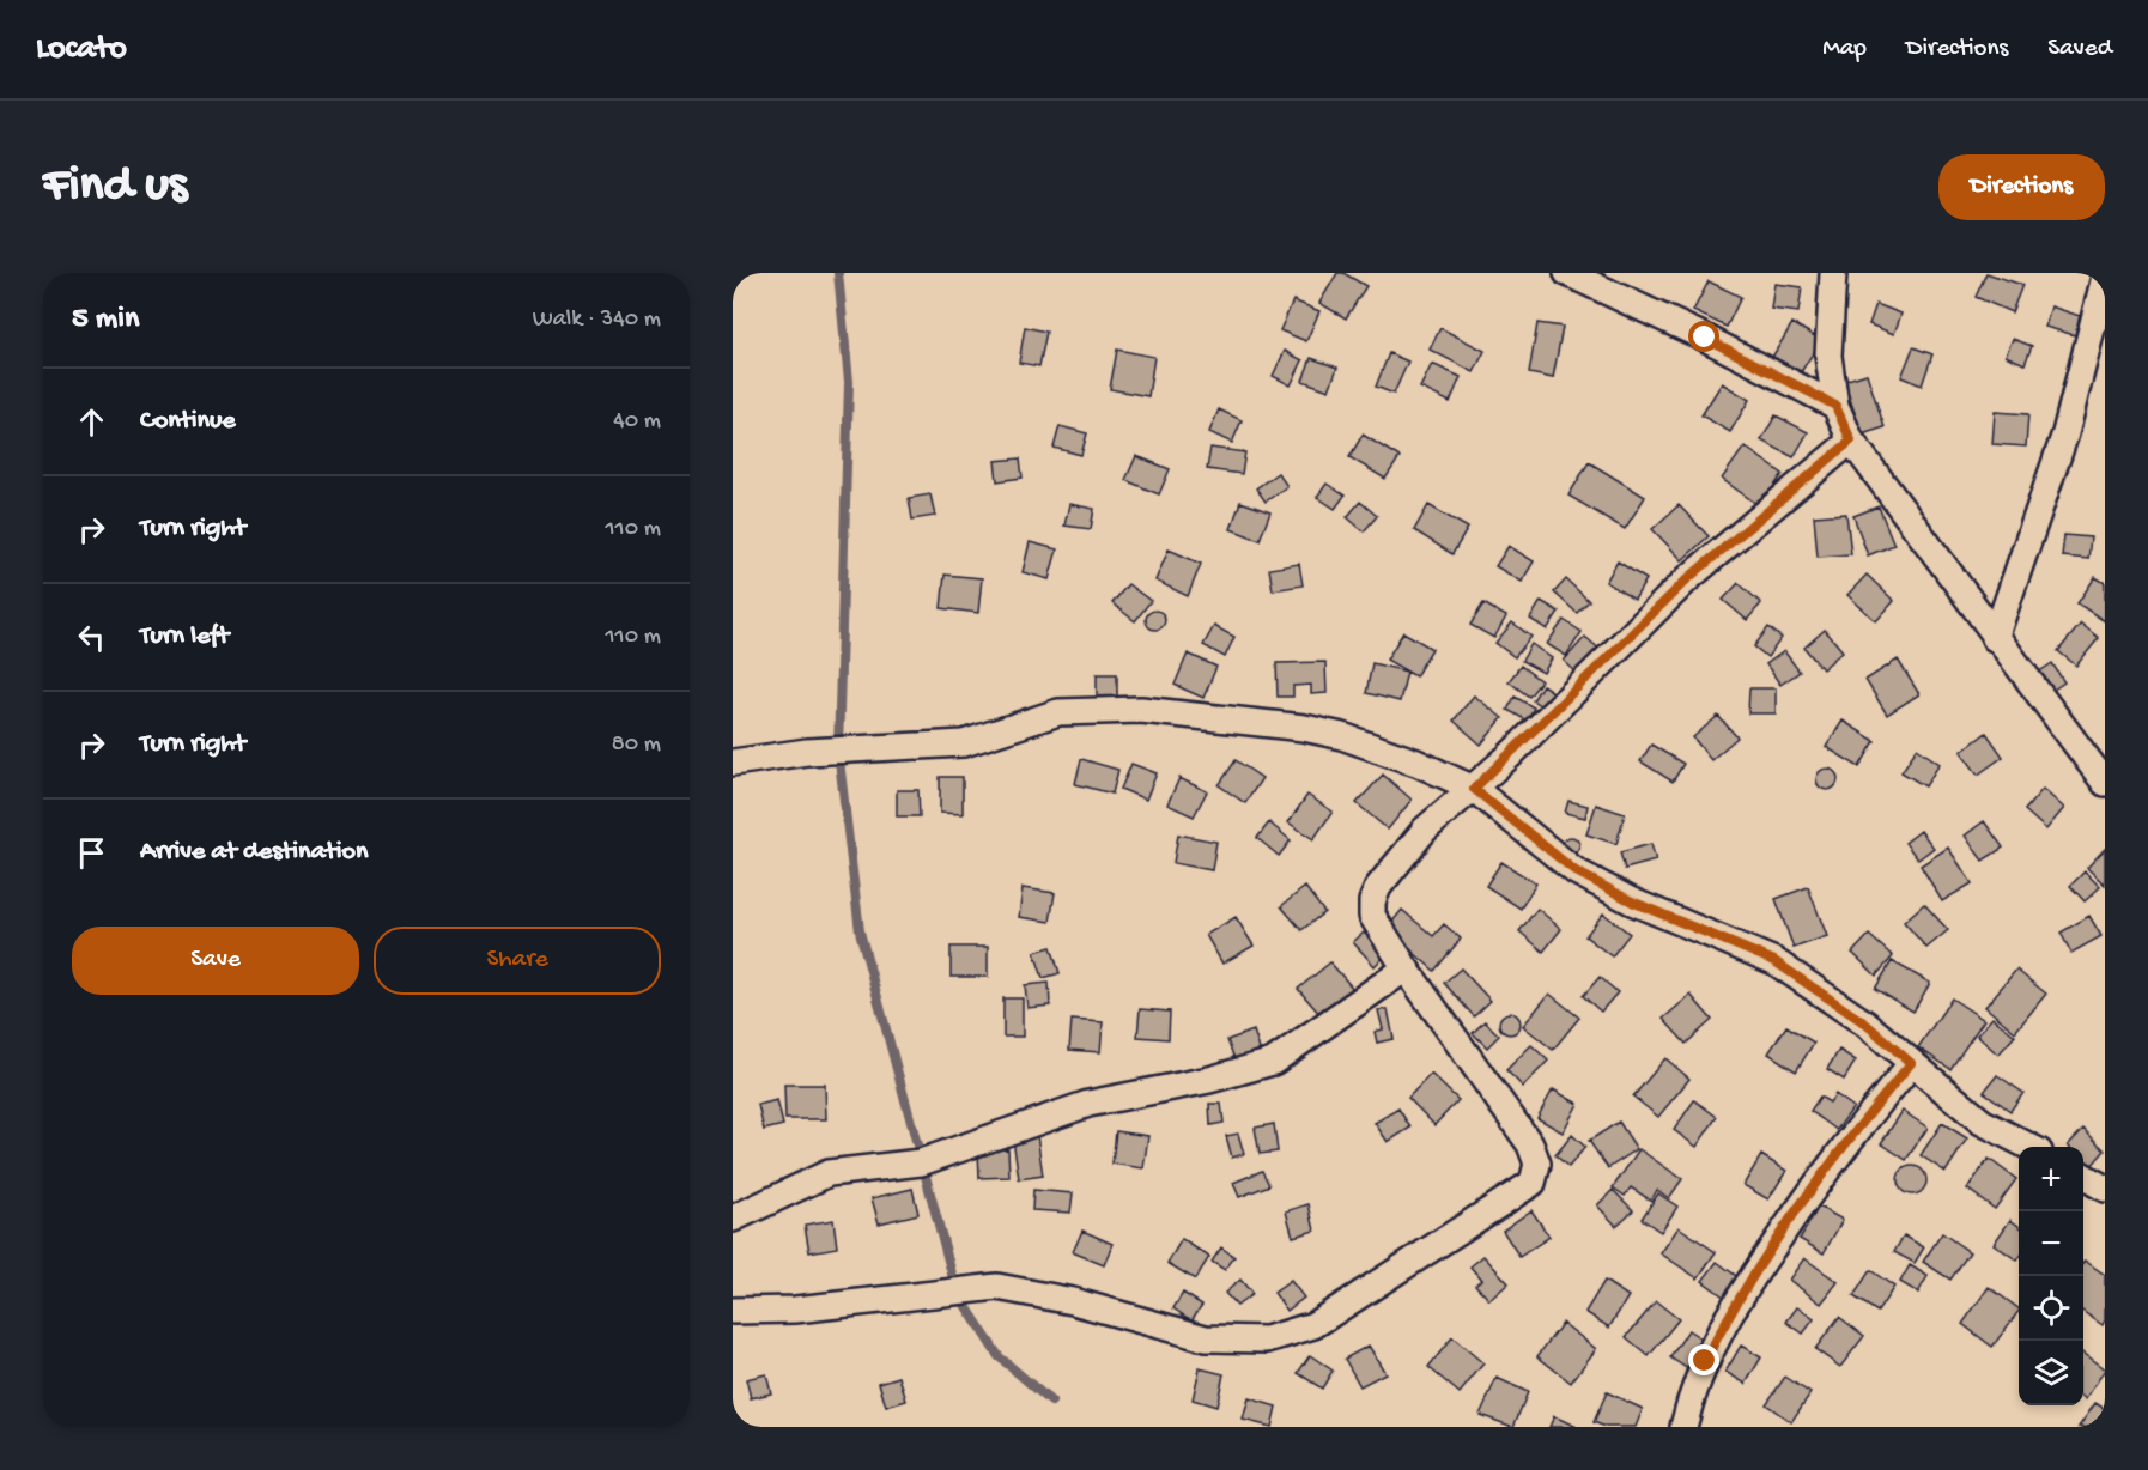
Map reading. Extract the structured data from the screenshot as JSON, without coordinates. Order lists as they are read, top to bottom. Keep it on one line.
{"page":{"header":"Locato","nav":["Map","Directions","Saved"],"buttons":["Directions",["Save","Share"]],"title":"Find us","heading":["5 min","Walk · 340 m"],"list":[["Continue","40 m"],["Turn right","110 m"],["Turn left","110 m"],["Turn right","80 m"],"Arrive at destination"],"map_buttons":["+","−"]}}
